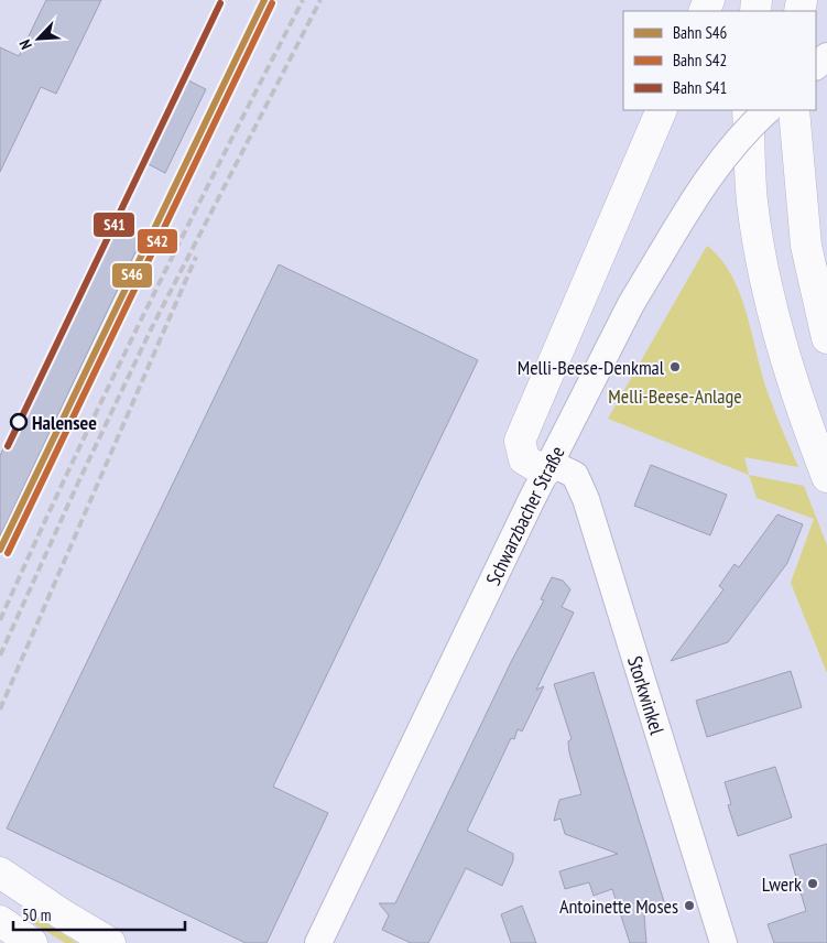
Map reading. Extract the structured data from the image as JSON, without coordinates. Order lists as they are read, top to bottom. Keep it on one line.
{"streets":{"street":["Schwarzbacher Straße","Storkwinkel"]},"crossings":[["Schwarzbacher Straße","Storkwinkel"]],"parks":["Melli-Beese-Anlage"],"places":["Melli-Beese-Denkmal","Halensee","Lwerk","Antoinette Moses"],"lines":["rail line S46","rail line S42","rail line S41"],"legend":["Bahn S46","Bahn S42","Bahn S41"],"scale_bar":"50 m","north":"bottom left"}
